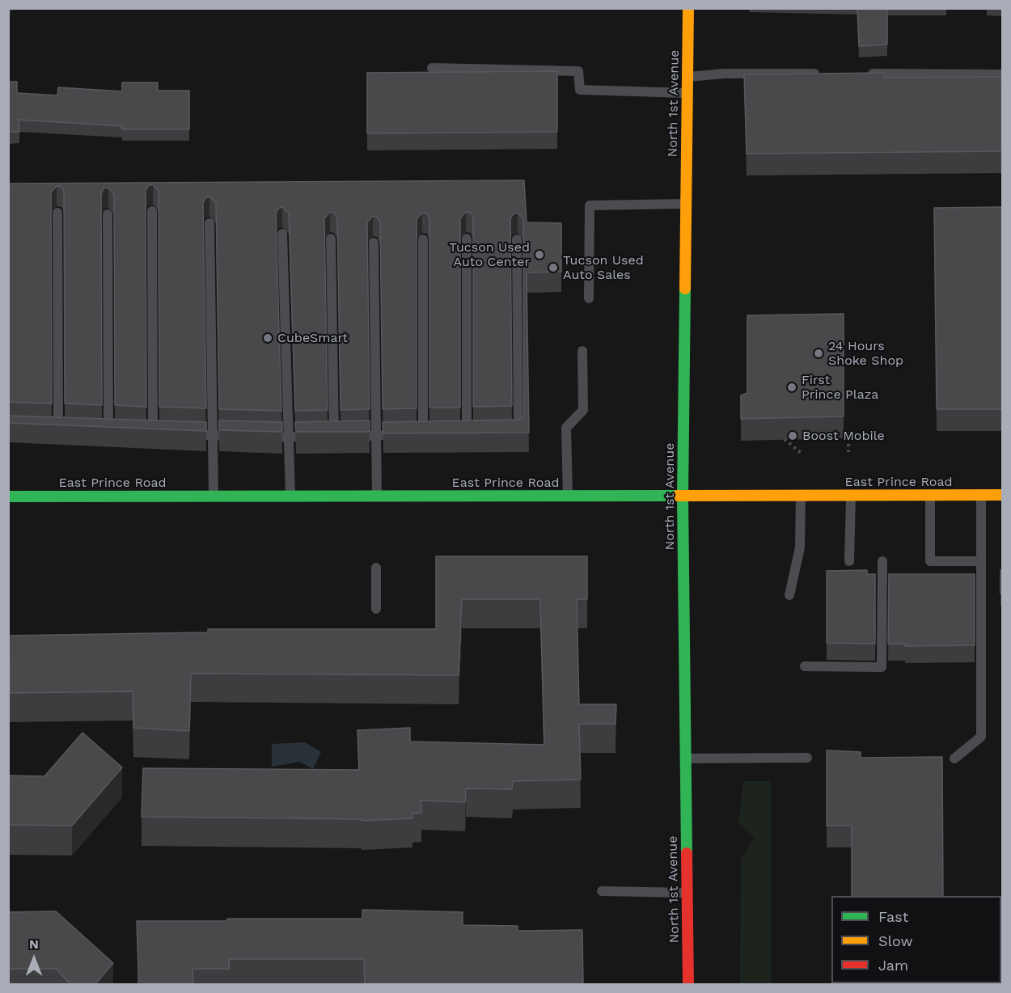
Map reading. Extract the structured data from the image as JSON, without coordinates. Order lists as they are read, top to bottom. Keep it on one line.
{"streets":{"main road":["North 1st Avenue","East Prince Road"]},"crossings":[["North 1st Avenue","East Prince Road"]],"places":["Tucson Used Auto Center","Tucson Used Auto Sales","CubeSmart","24 Hours Shoke Shop","First Prince Plaza","Boost Mobile"],"legend":["Fast","Slow","Jam"],"north":"top"}
